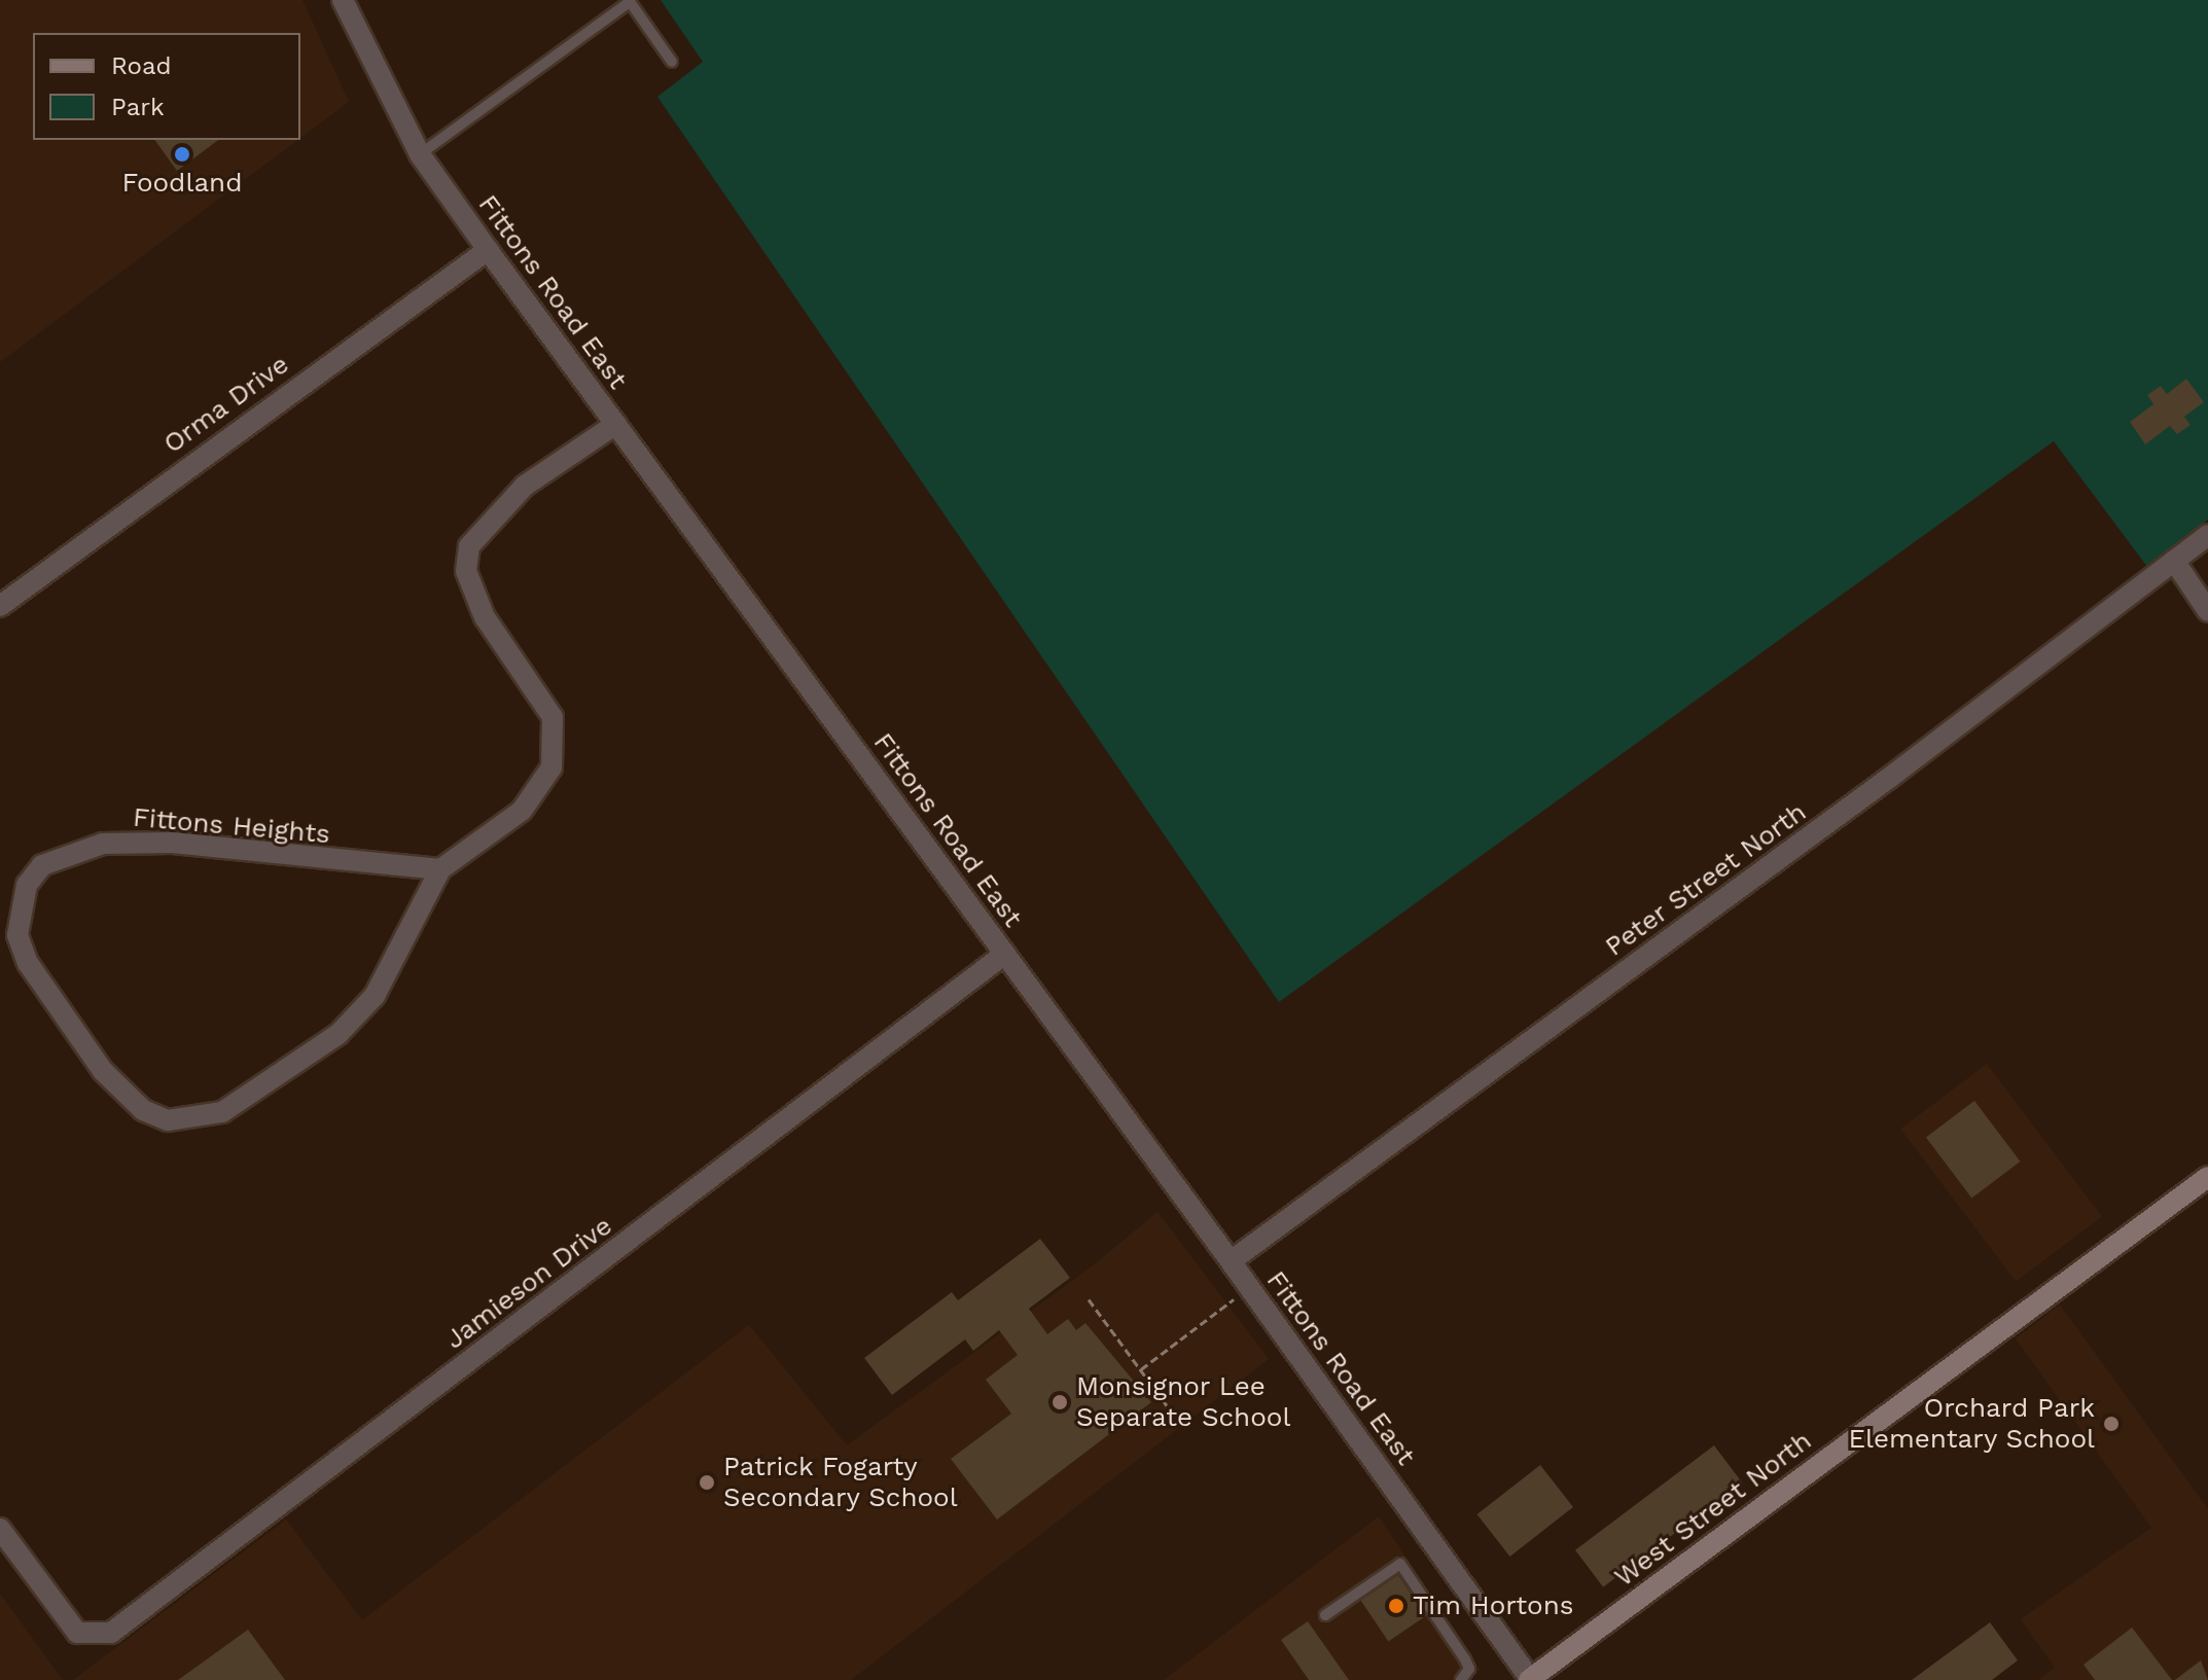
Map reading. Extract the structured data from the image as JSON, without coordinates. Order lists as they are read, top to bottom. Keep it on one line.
{"streets":{"main road":["West Street North"],"street":["Fittons Road East","Orma Drive","Fittons Heights","Peter Street North","Jamieson Drive"]},"crossings":[["Fittons Road East","Orma Drive"],["Fittons Road East","Fittons Heights"],["Fittons Road East","Peter Street North"],["Fittons Road East","Jamieson Drive"],["Fittons Road East","West Street North"]],"places":["Foodland","Monsignor Lee Separate School","Orchard Park Elementary School","Patrick Fogarty Secondary School","Tim Hortons"],"legend":["Road","Park"]}
